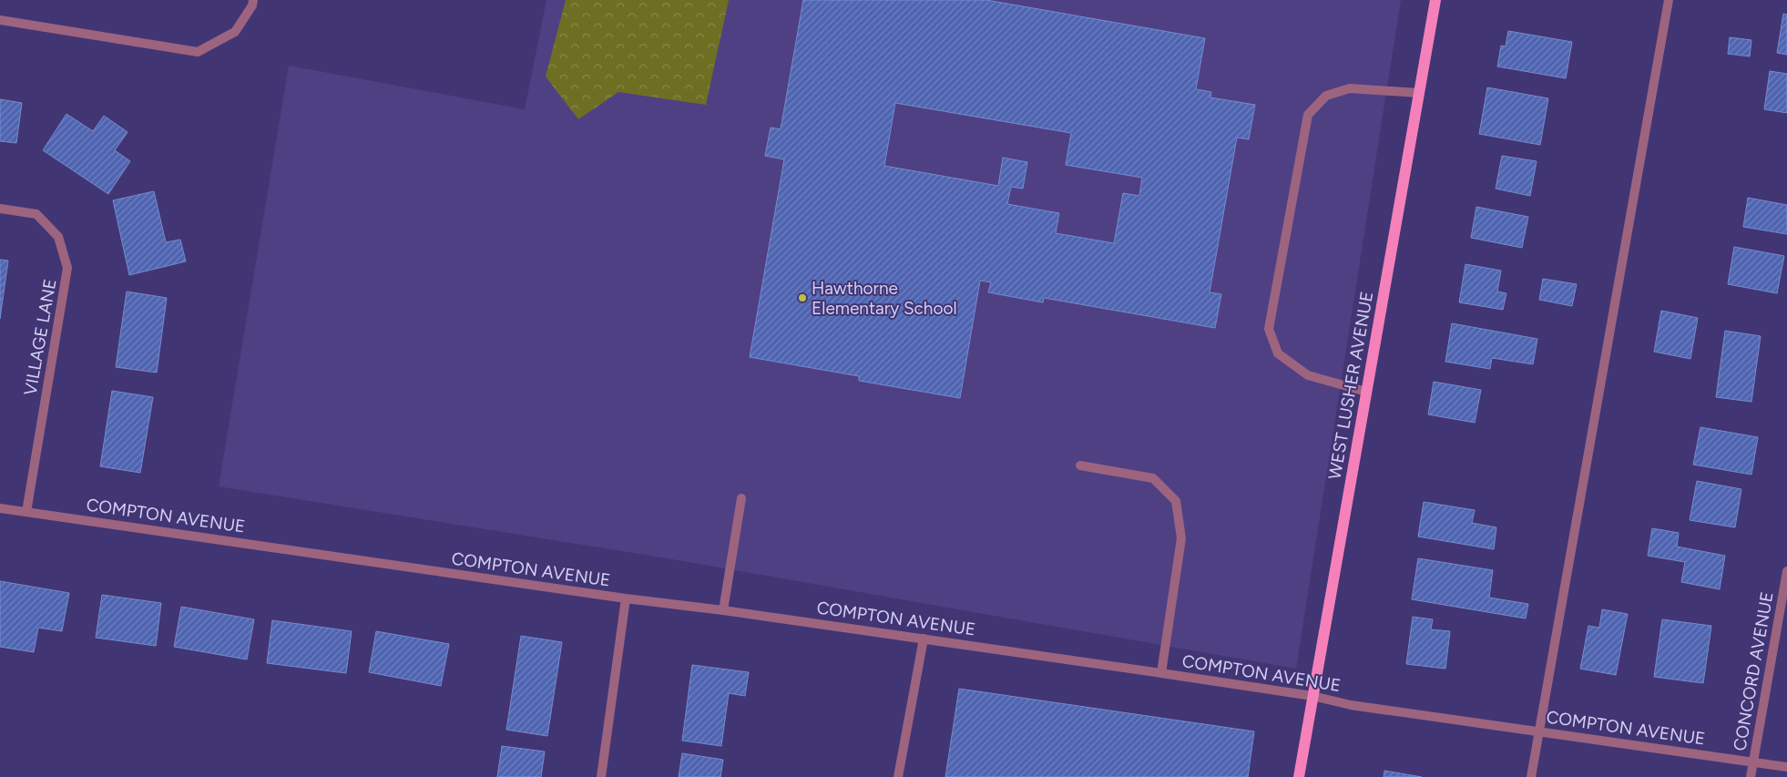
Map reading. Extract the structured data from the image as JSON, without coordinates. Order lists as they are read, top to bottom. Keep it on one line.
{"streets":{"main road":["WEST LUSHER AVENUE"],"street":["VILLAGE LANE","COMPTON AVENUE","CONCORD AVENUE"]},"crossings":[["VILLAGE LANE","COMPTON AVENUE"],["WEST LUSHER AVENUE","COMPTON AVENUE"],["COMPTON AVENUE","CONCORD AVENUE"]],"places":["Hawthorne Elementary School"]}
